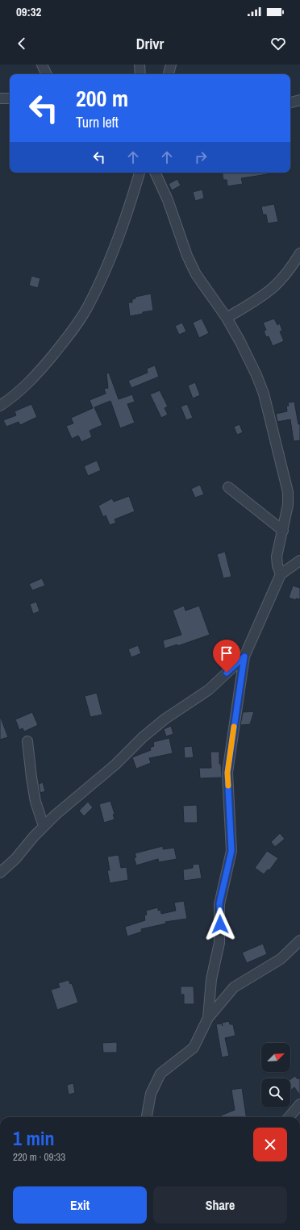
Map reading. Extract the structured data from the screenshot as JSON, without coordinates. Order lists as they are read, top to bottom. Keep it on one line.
{"north":"top right","page":{"status":"09:32","header":"Drivr","turn":["200 m","Turn left"],"heading":["1 min","220 m · 09:33"],"buttons":["Exit","Share"]}}
